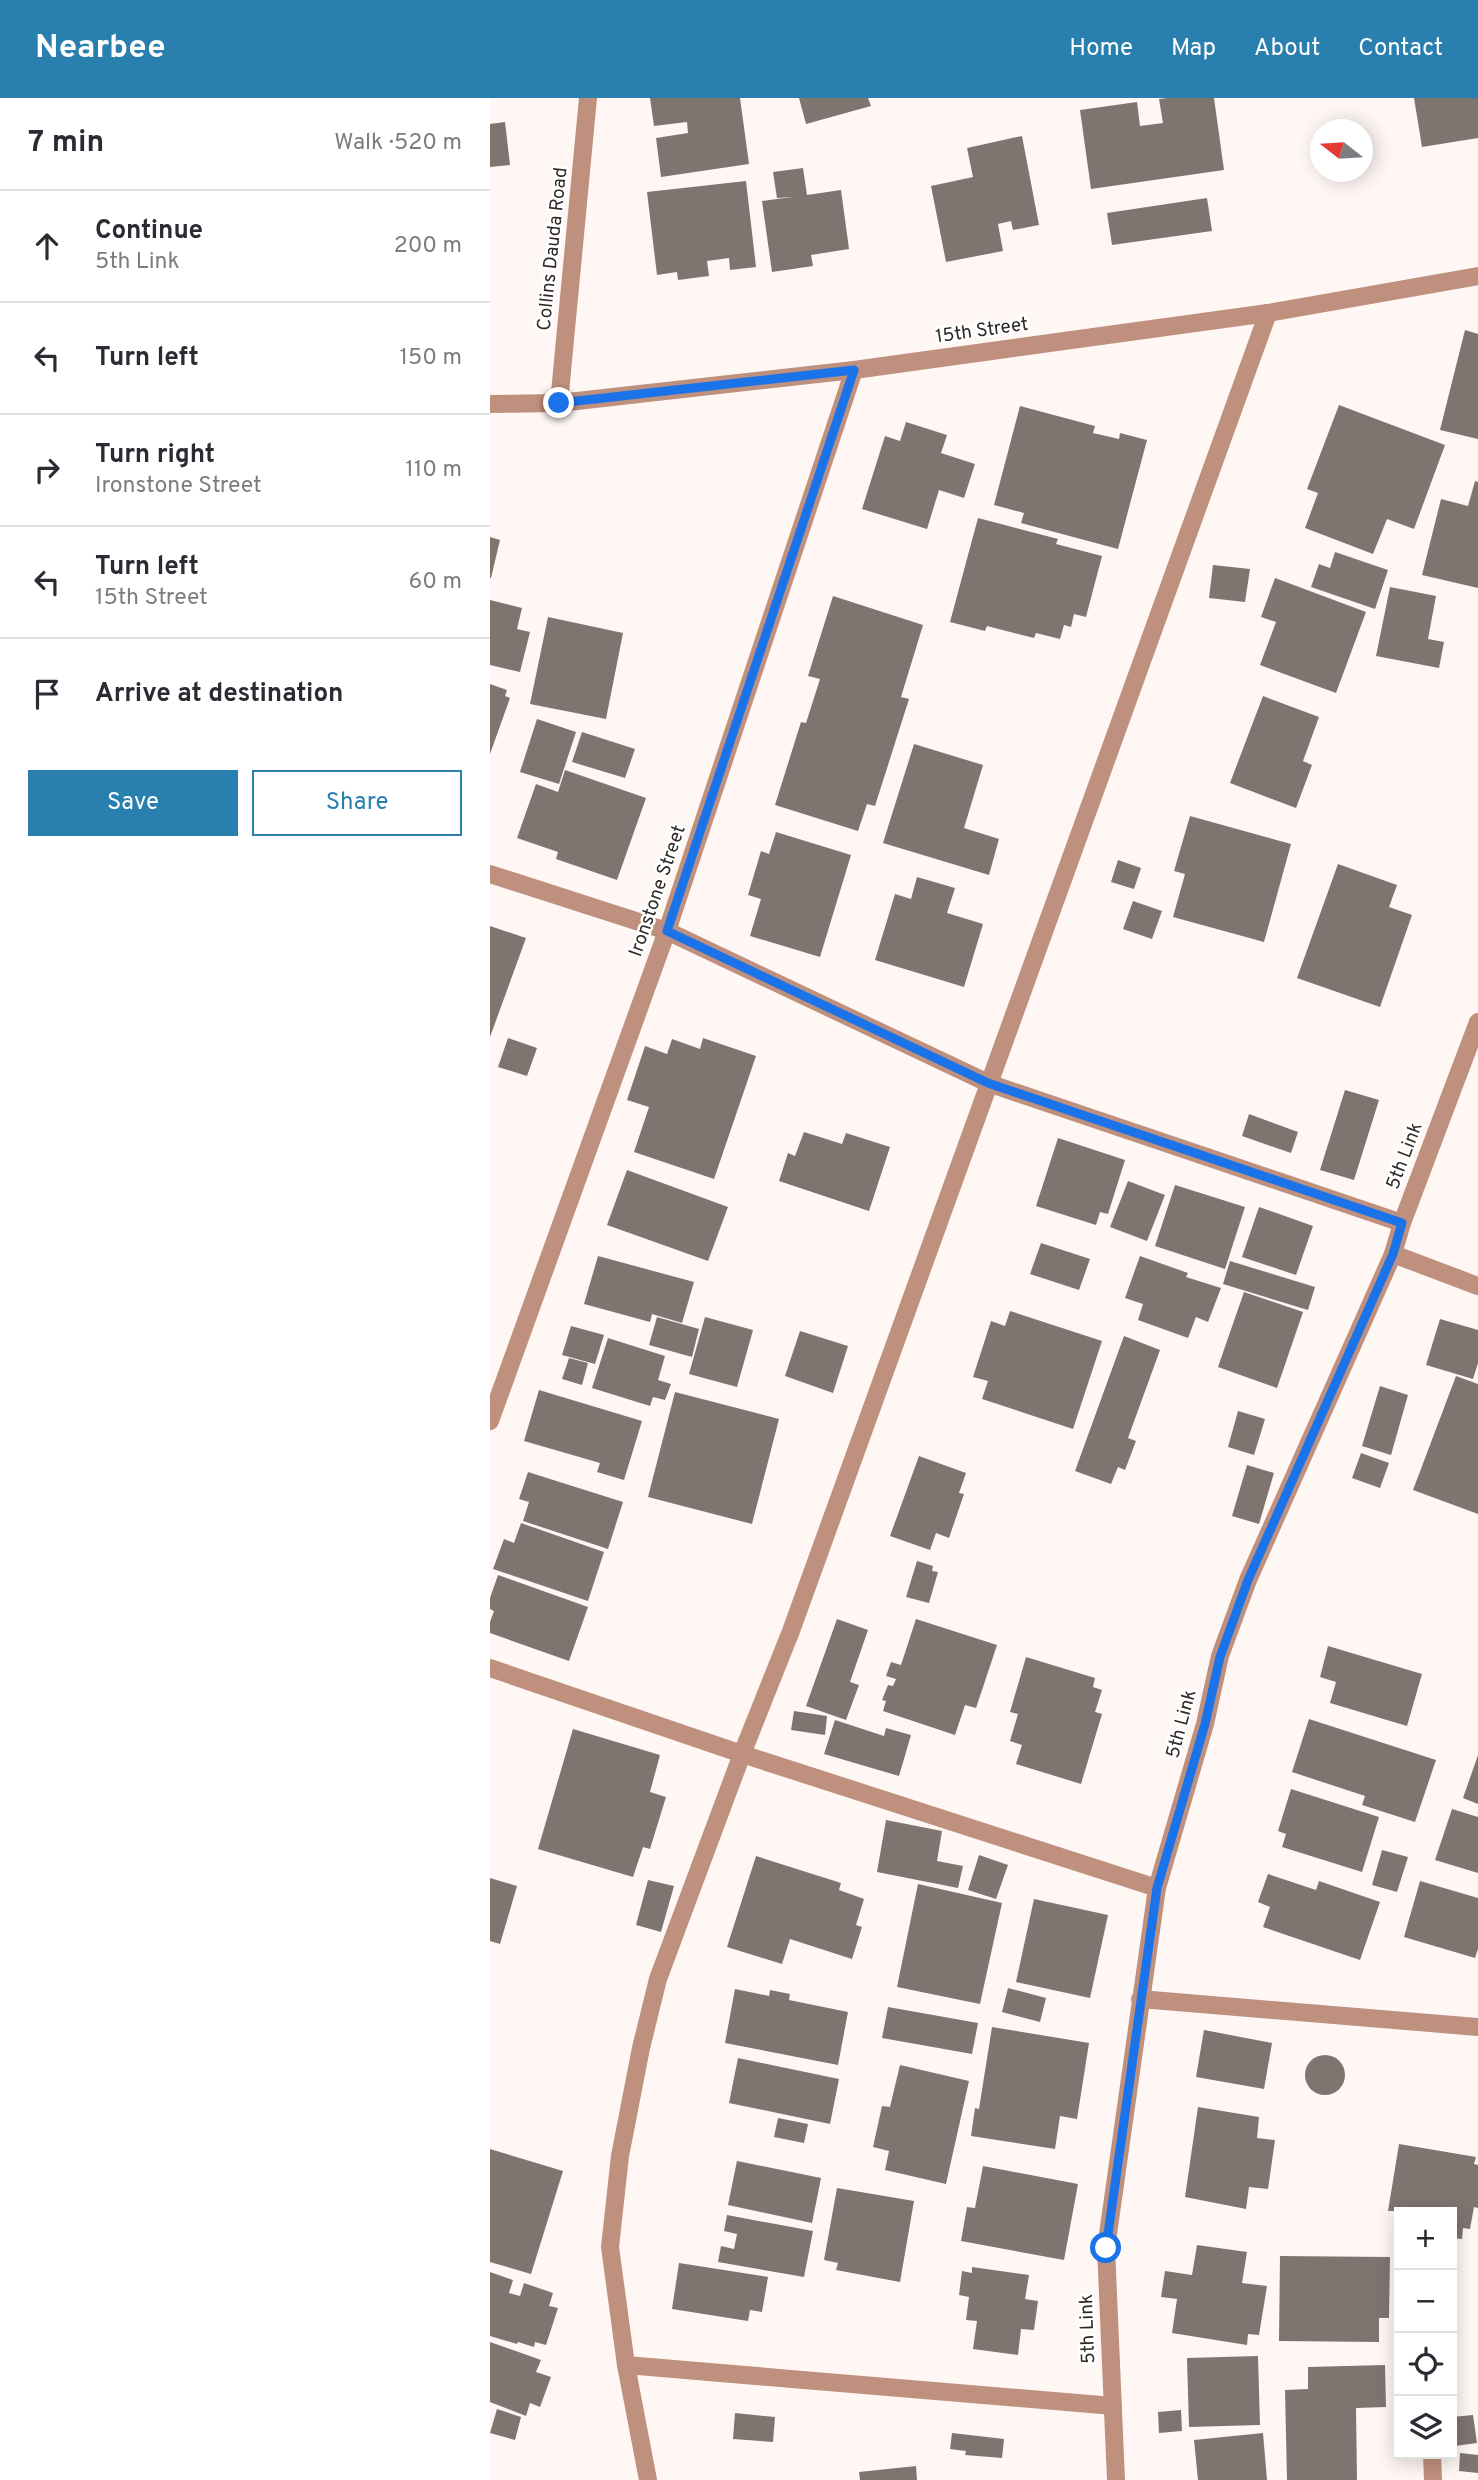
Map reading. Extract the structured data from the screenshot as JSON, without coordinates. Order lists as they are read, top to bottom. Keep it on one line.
{"streets":{"street":["Collins Dauda Road","15th Street","Ironstone Street","5th Link"]},"crossings":[["Collins Dauda Road","15th Street"],["15th Street","Ironstone Street"]],"north":"left","page":{"header":"Nearbee","nav":["Home","Map","About","Contact"],"heading":["7 min","Walk · 520 m"],"list":[["Continue","5th Link","200 m"],["Turn left","150 m"],["Turn right","Ironstone Street","110 m"],["Turn left","15th Street","60 m"],"Arrive at destination"],"buttons":["Save","Share"],"map_buttons":["+","−"]}}
